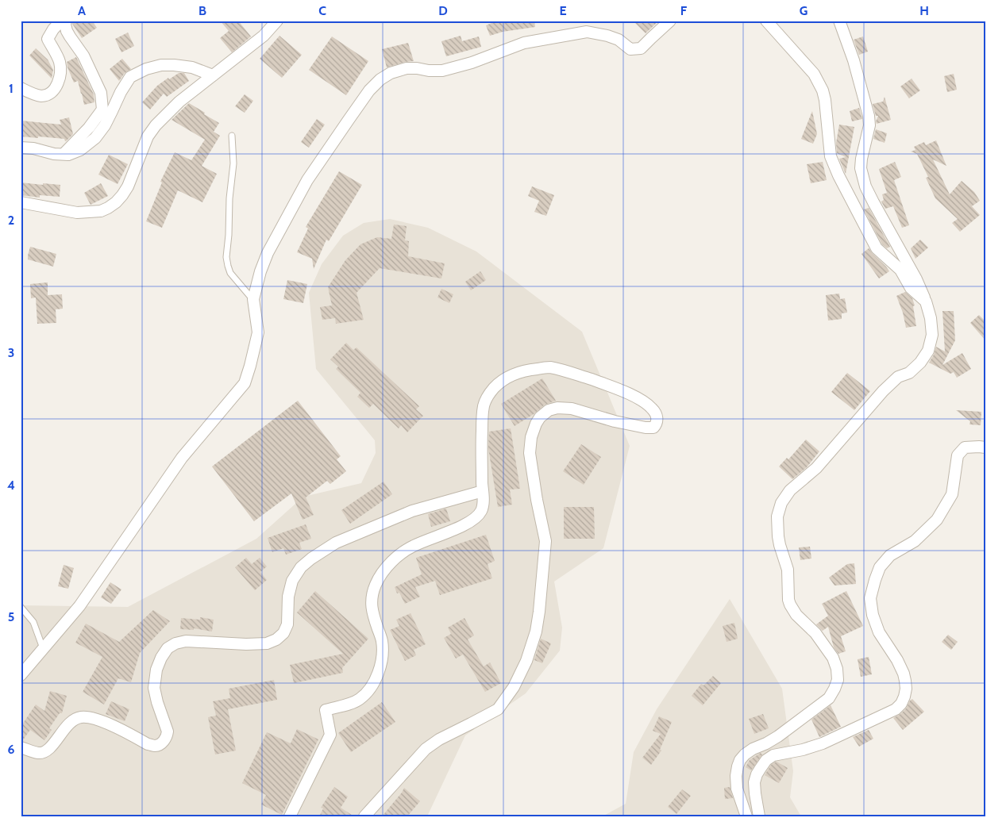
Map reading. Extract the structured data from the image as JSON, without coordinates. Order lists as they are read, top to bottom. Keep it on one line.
{"grid":{"columns":["A","B","C","D","E","F","G","H"],"rows":["1","2","3","4","5","6"]}}
